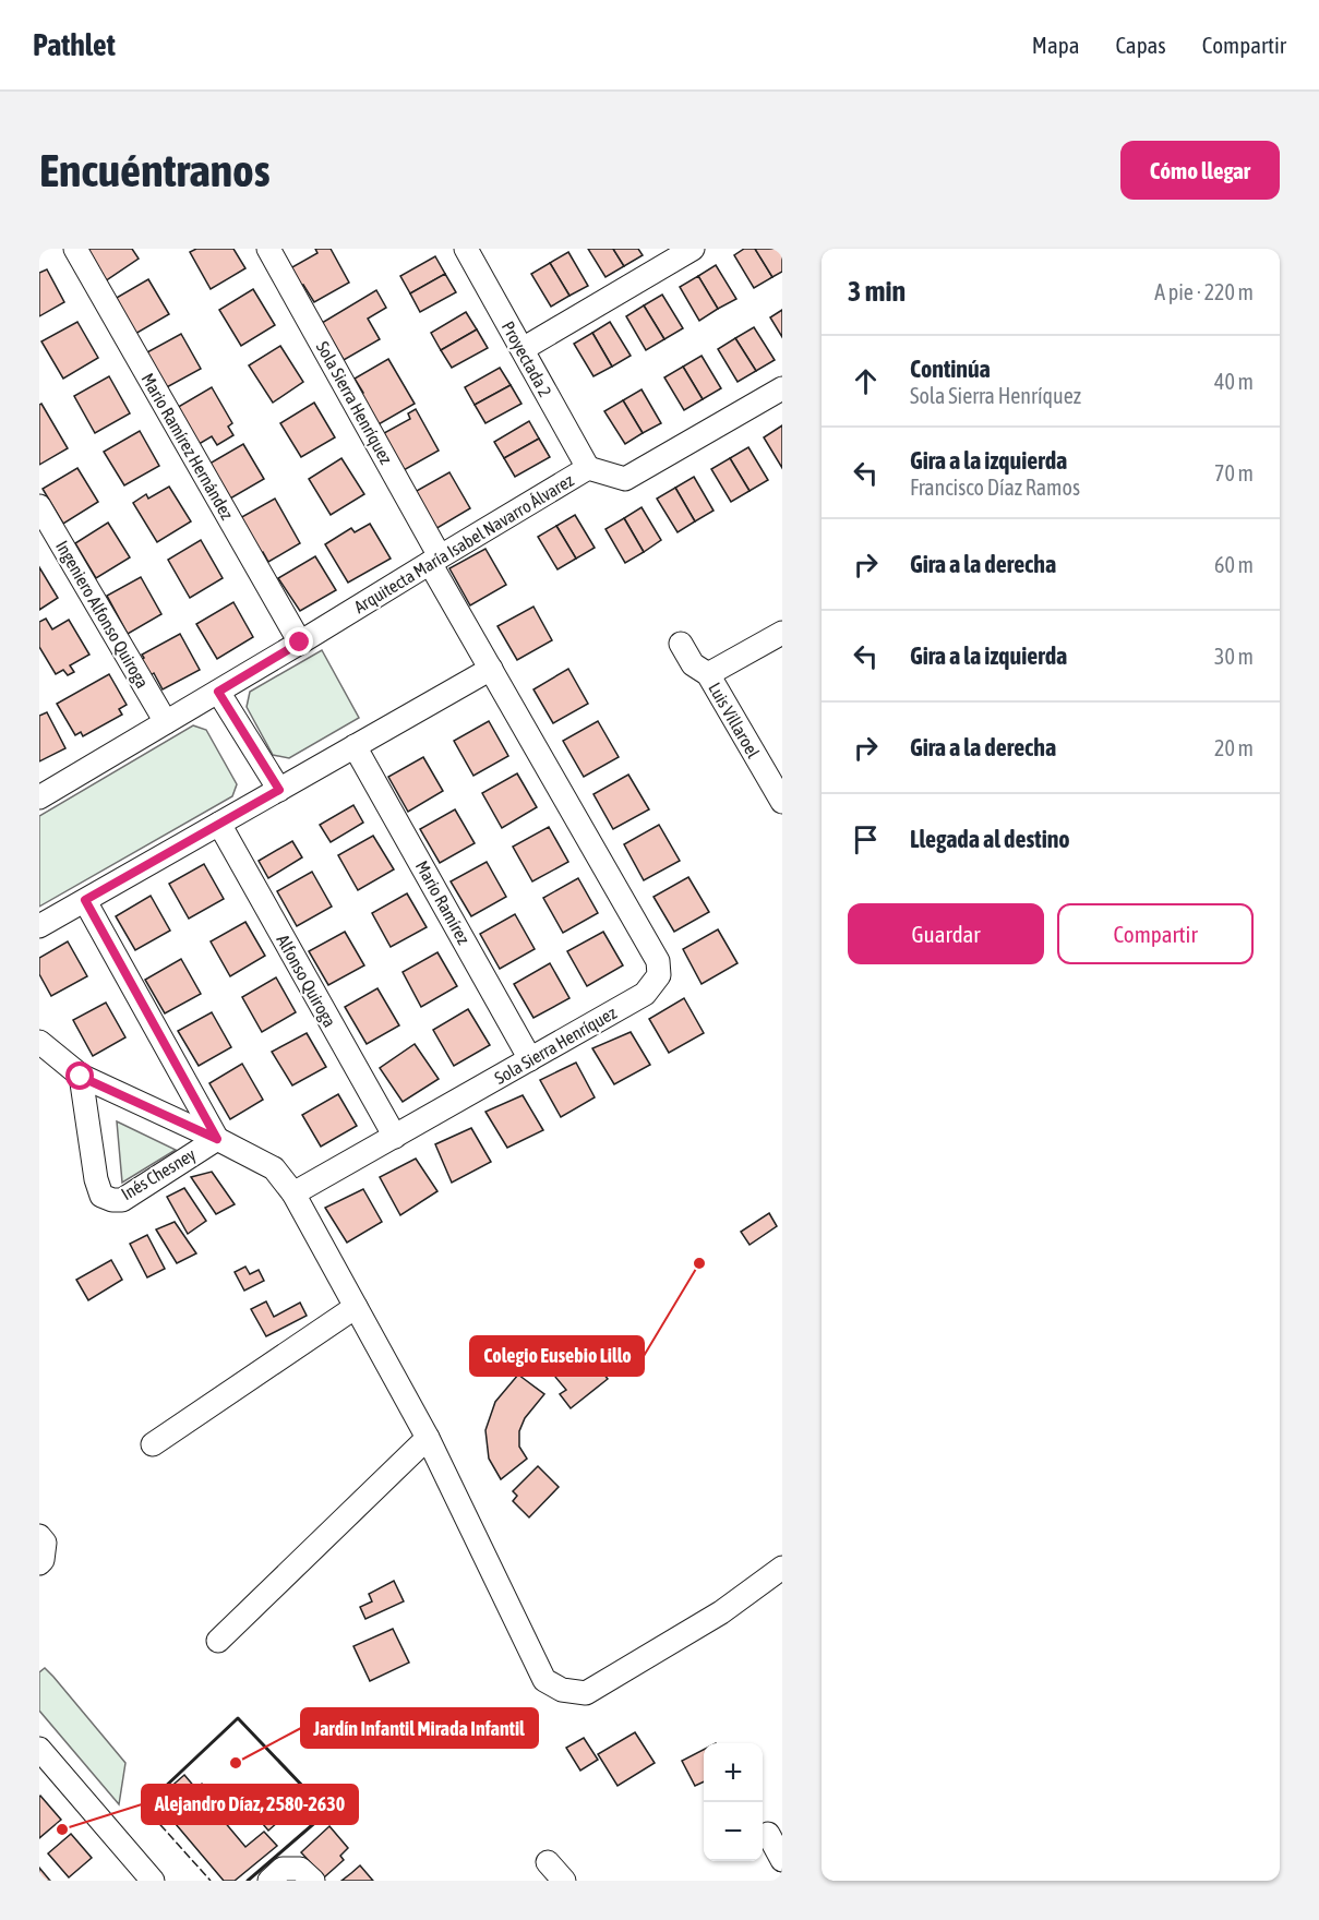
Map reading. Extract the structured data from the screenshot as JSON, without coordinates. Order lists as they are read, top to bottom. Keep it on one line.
{"streets":{"street":["Proyectada 2","Sola Sierra Henríquez","Mario Ramírez Hernández","Arquitecta María Isabel Navarro Álvarez","Ingeniero Alfonso Quiroga","Luis Villaroel","Mario Ramírez","Alfonso Quiroga","Inés Chesney"]},"crossings":[["Proyectada 2","Arquitecta María Isabel Navarro Álvarez"],["Sola Sierra Henríquez","Arquitecta María Isabel Navarro Álvarez"],["Sola Sierra Henríquez","Mario Ramírez"],["Sola Sierra Henríquez","Alfonso Quiroga"],["Mario Ramírez Hernández","Arquitecta María Isabel Navarro Álvarez"],["Arquitecta María Isabel Navarro Álvarez","Ingeniero Alfonso Quiroga"]],"places":["Colegio Eusebio Lillo","Jardín Infantil Mirada Infantil","Alejandro Díaz, 2580-2630"],"page":{"header":"Pathlet","nav":["Mapa","Capas","Compartir"],"buttons":["Cómo llegar",["Guardar","Compartir"]],"title":"Encuéntranos","heading":["3 min","A pie · 220 m"],"list":[["Continúa","Sola Sierra Henríquez","40 m"],["Gira a la izquierda","Francisco Díaz Ramos","70 m"],["Gira a la derecha","60 m"],["Gira a la izquierda","30 m"],["Gira a la derecha","20 m"],"Llegada al destino"],"map_buttons":["+","−"]}}
